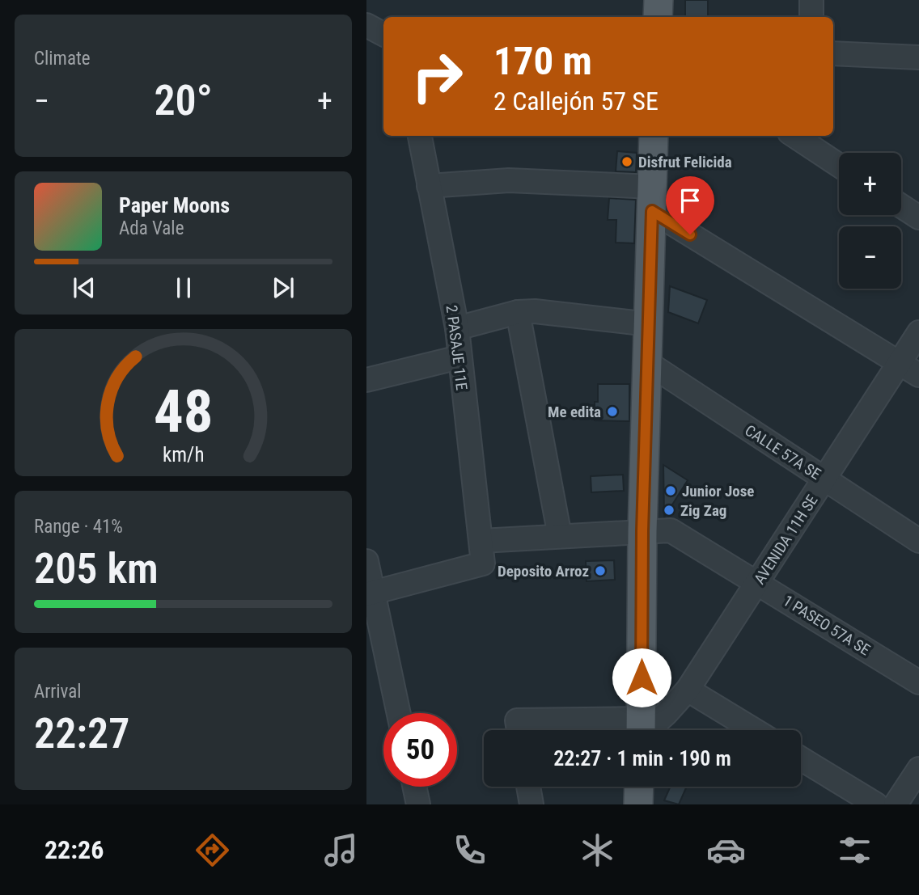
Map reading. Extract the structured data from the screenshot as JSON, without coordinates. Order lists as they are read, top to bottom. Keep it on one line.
{"streets":{"street":["2 PASAJE 11E","CALLE 57A SE","AVENIDA 11H SE","1 PASEO 57A SE"]},"crossings":[["2 PASAJE 11E","1 PASEO 57A SE"],["CALLE 57A SE","AVENIDA 11H SE"],["AVENIDA 11H SE","1 PASEO 57A SE"]],"places":["Disfrut Felicida","Me edita","Junior Jose","Zig Zag","Deposito Arroz"],"page":{"tile":["Climate",["Range · 41%","205 km"],["Arrival","22:27"]],"turn":["170 m","2 Callejón 57 SE"],"heat":["−","20°","+"],"map_buttons":["+","−"],"song":["Paper Moons","Ada Vale"],"limit":"50","trip":"22:27 · 1 min · 190 m","tabs":"22:26","gauge":["48","km/h"]}}
